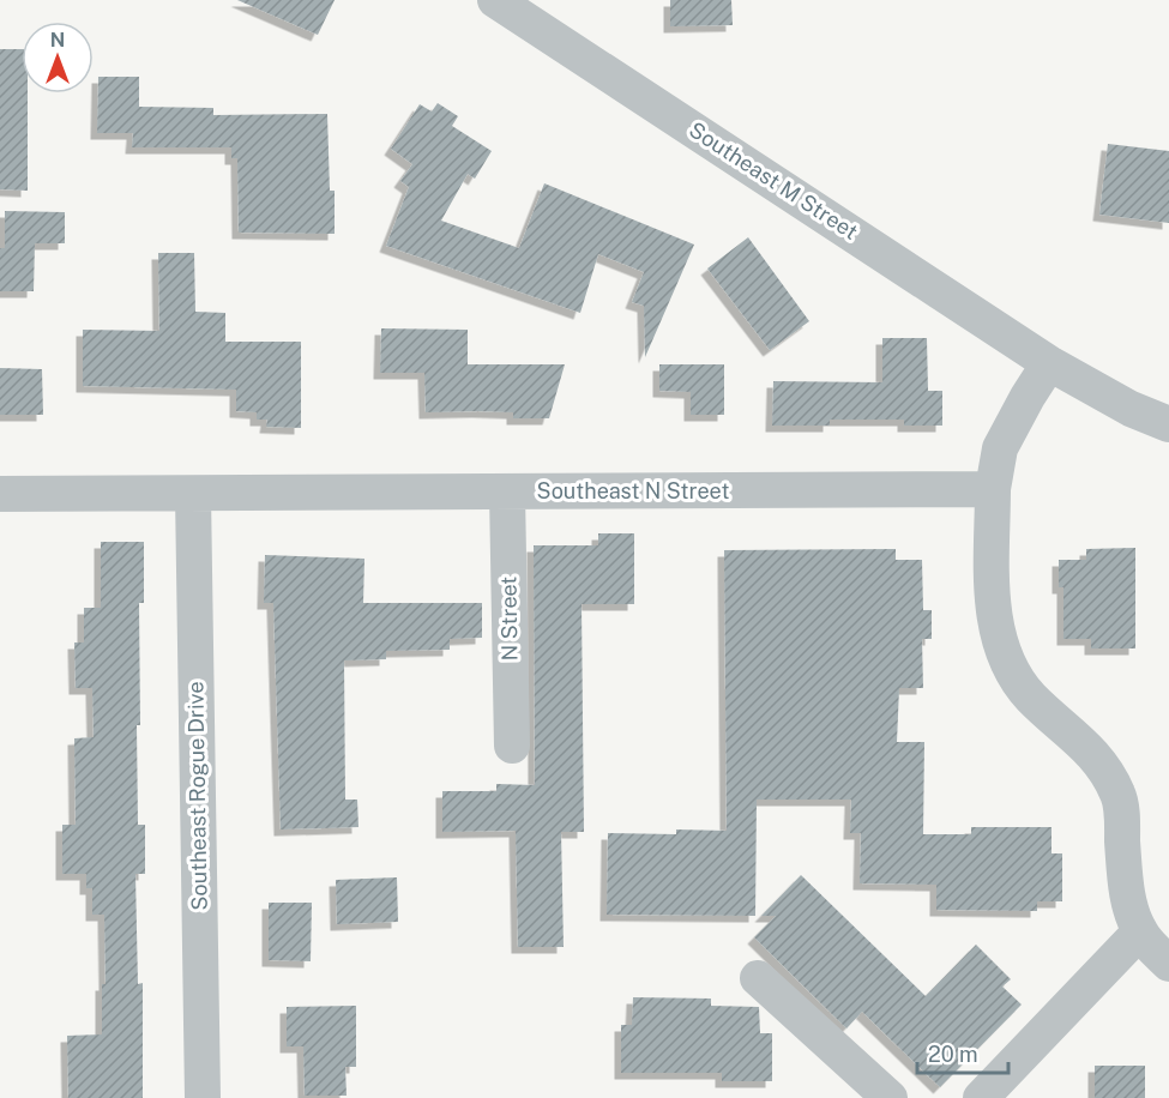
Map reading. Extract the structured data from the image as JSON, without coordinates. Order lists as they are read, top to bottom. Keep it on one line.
{"streets":{"street":["Southeast M Street","Southeast N Street","N Street","Southeast Rogue Drive"]},"crossings":[["Southeast N Street","N Street"],["Southeast N Street","Southeast Rogue Drive"]],"scale_bar":"20 m","north":"top"}
